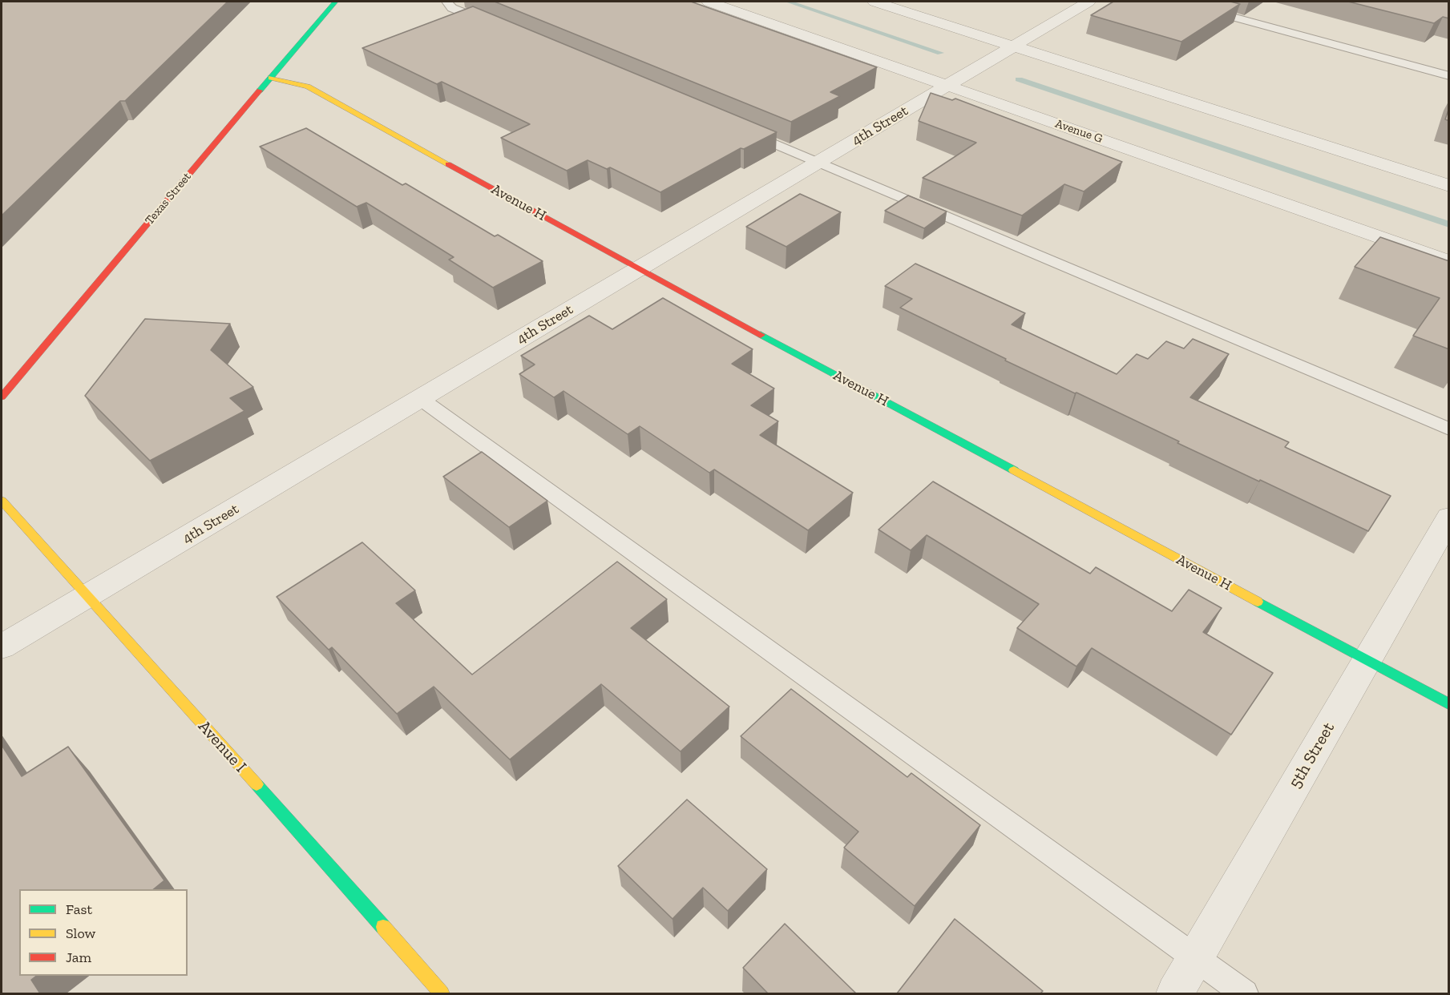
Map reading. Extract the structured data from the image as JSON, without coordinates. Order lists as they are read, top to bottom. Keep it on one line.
{"streets":{"street":["4th Street","Avenue G","Texas Street","Avenue H","Avenue I","5th Street"]},"crossings":[["4th Street","Avenue G"],["4th Street","Avenue H"],["4th Street","Avenue I"],["Texas Street","Avenue H"],["Avenue H","5th Street"]],"legend":["Fast","Slow","Jam"]}
